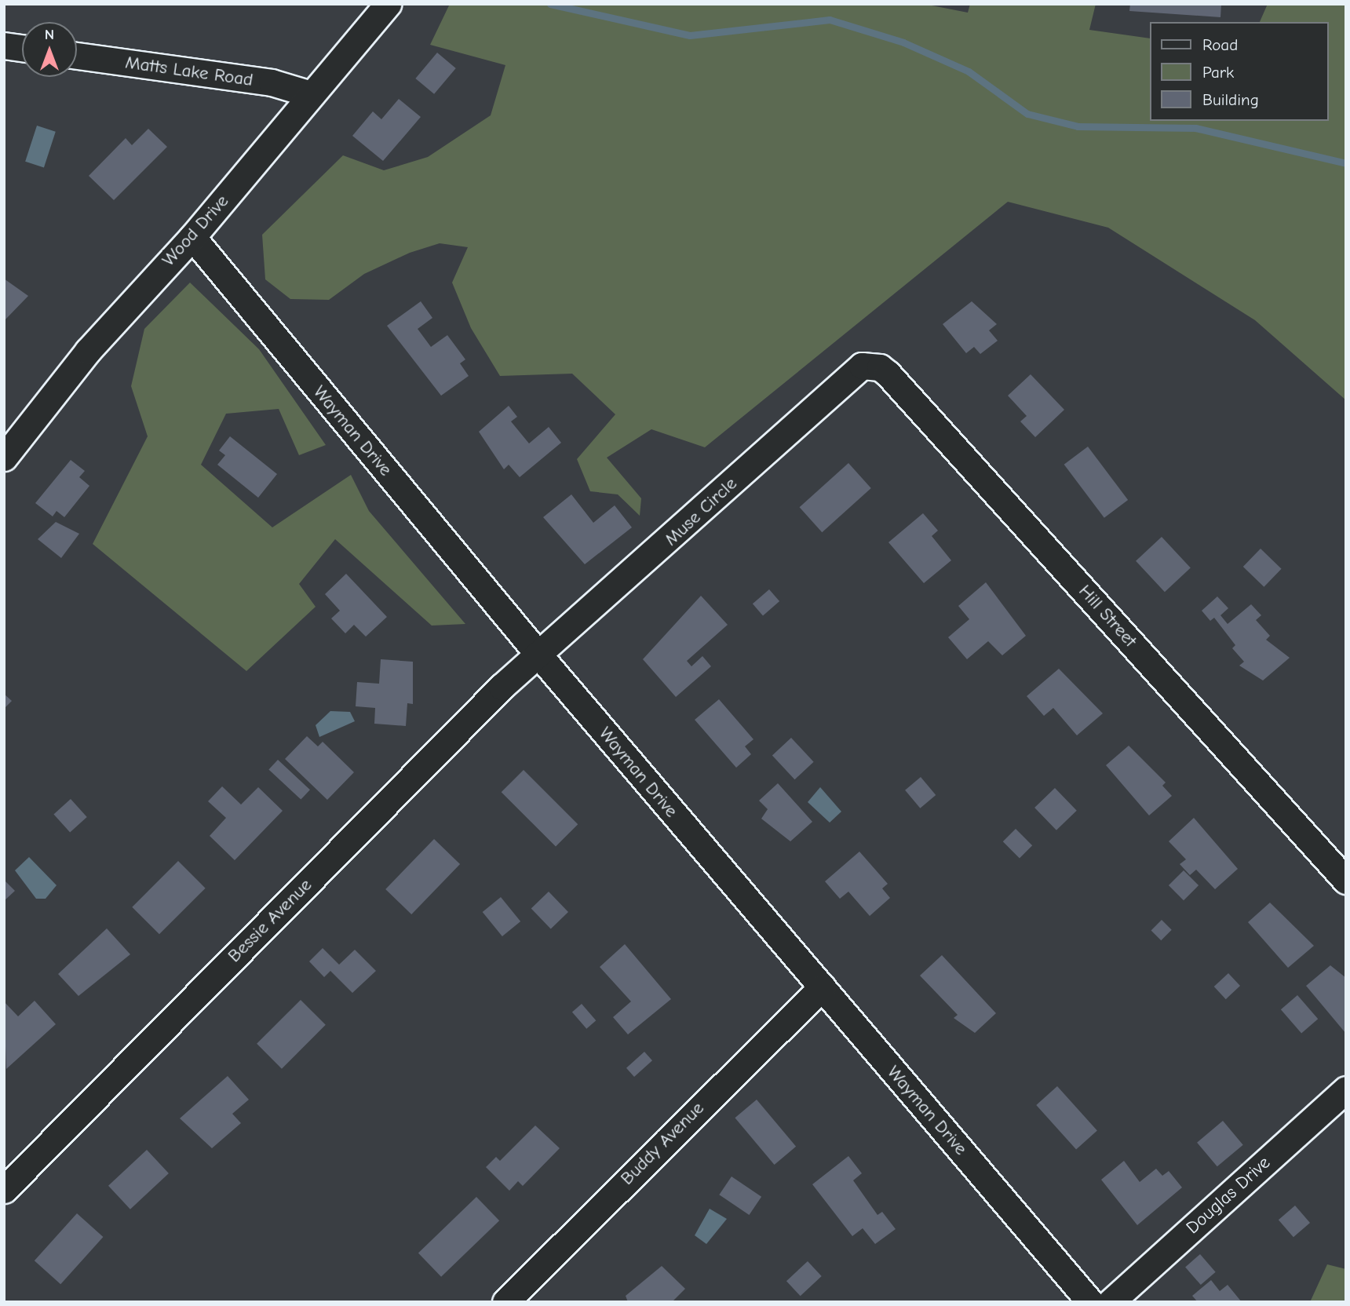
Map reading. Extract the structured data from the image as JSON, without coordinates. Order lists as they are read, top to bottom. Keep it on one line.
{"streets":{"street":["Matts Lake Road","Wood Drive","Wayman Drive","Muse Circle","Hill Street","Bessie Avenue","Buddy Avenue","Douglas Drive"]},"crossings":[["Matts Lake Road","Wood Drive"],["Wood Drive","Wayman Drive"],["Wayman Drive","Muse Circle"],["Wayman Drive","Bessie Avenue"],["Wayman Drive","Buddy Avenue"],["Muse Circle","Hill Street"],["Muse Circle","Bessie Avenue"]],"legend":["Road","Park","Building"],"north":"top"}
